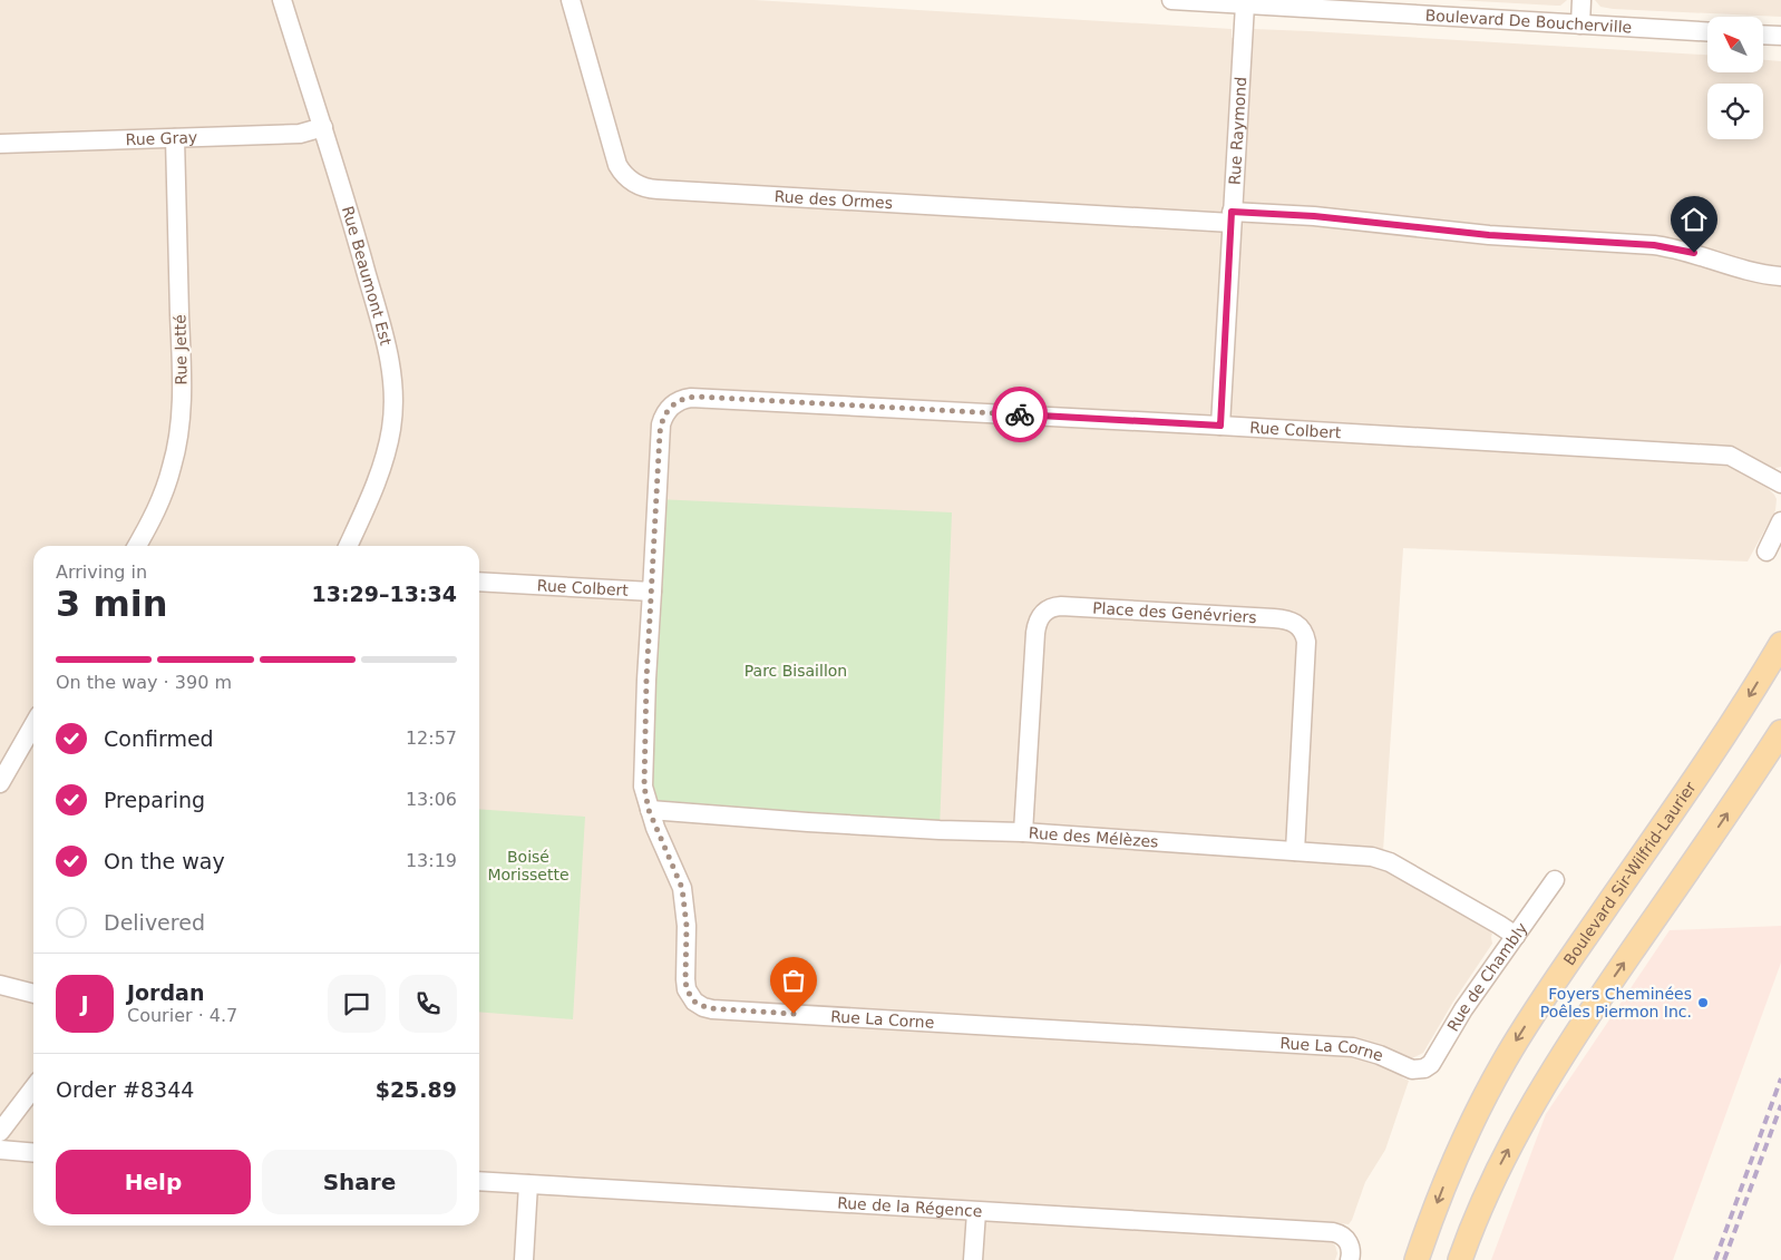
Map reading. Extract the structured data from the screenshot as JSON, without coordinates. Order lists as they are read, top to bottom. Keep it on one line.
{"streets":{"main road":["Boulevard Sir-Wilfrid-Laurier"],"street":["Boulevard De Boucherville","Rue Raymond","Rue Gray","Rue des Ormes","Rue Beaumont Est","Rue Jetté","Rue Colbert","Place des Genévriers","Rue des Mélèzes","Rue de Chambly","Rue La Corne","Rue de la Régence"]},"crossings":[["Boulevard De Boucherville","Rue Raymond"],["Rue Raymond","Rue des Ormes"],["Rue Raymond","Rue Colbert"],["Rue Gray","Rue Beaumont Est"],["Rue Gray","Rue Jetté"],["Rue Colbert","Rue La Corne"],["Place des Genévriers","Rue des Mélèzes"],["Rue des Mélèzes","Rue de Chambly"],["Rue des Mélèzes","Rue La Corne"],["Rue de Chambly","Rue La Corne"]],"parks":["Parc Bisaillon","Boisé Morissette"],"places":["Foyers Cheminées Poêles Piermon Inc."],"north":"top left","page":{"heading":["3 min","Arriving in","13:29–13:34"],"panel":["Jordan","Courier · 4.7","Order #8344","$25.89"],"bar":"On the way · 390 m","list":[["Confirmed","12:57"],["Preparing","13:06"],["On the way","13:19"],"Delivered"],"round":"J","buttons":["Help","Share"]}}
